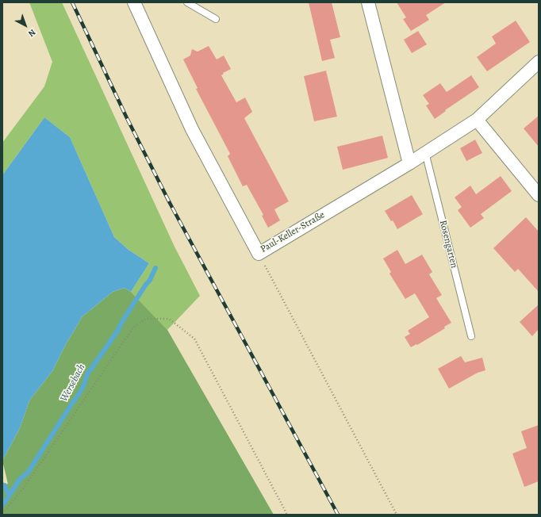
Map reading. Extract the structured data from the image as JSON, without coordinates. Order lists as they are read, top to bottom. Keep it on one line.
{"streets":{"street":["Paul-Keller-Straße"],"lane":["Rosengarten"]},"crossings":[["Paul-Keller-Straße","Rosengarten"]],"water":["Wersebach"],"north":"bottom right"}
